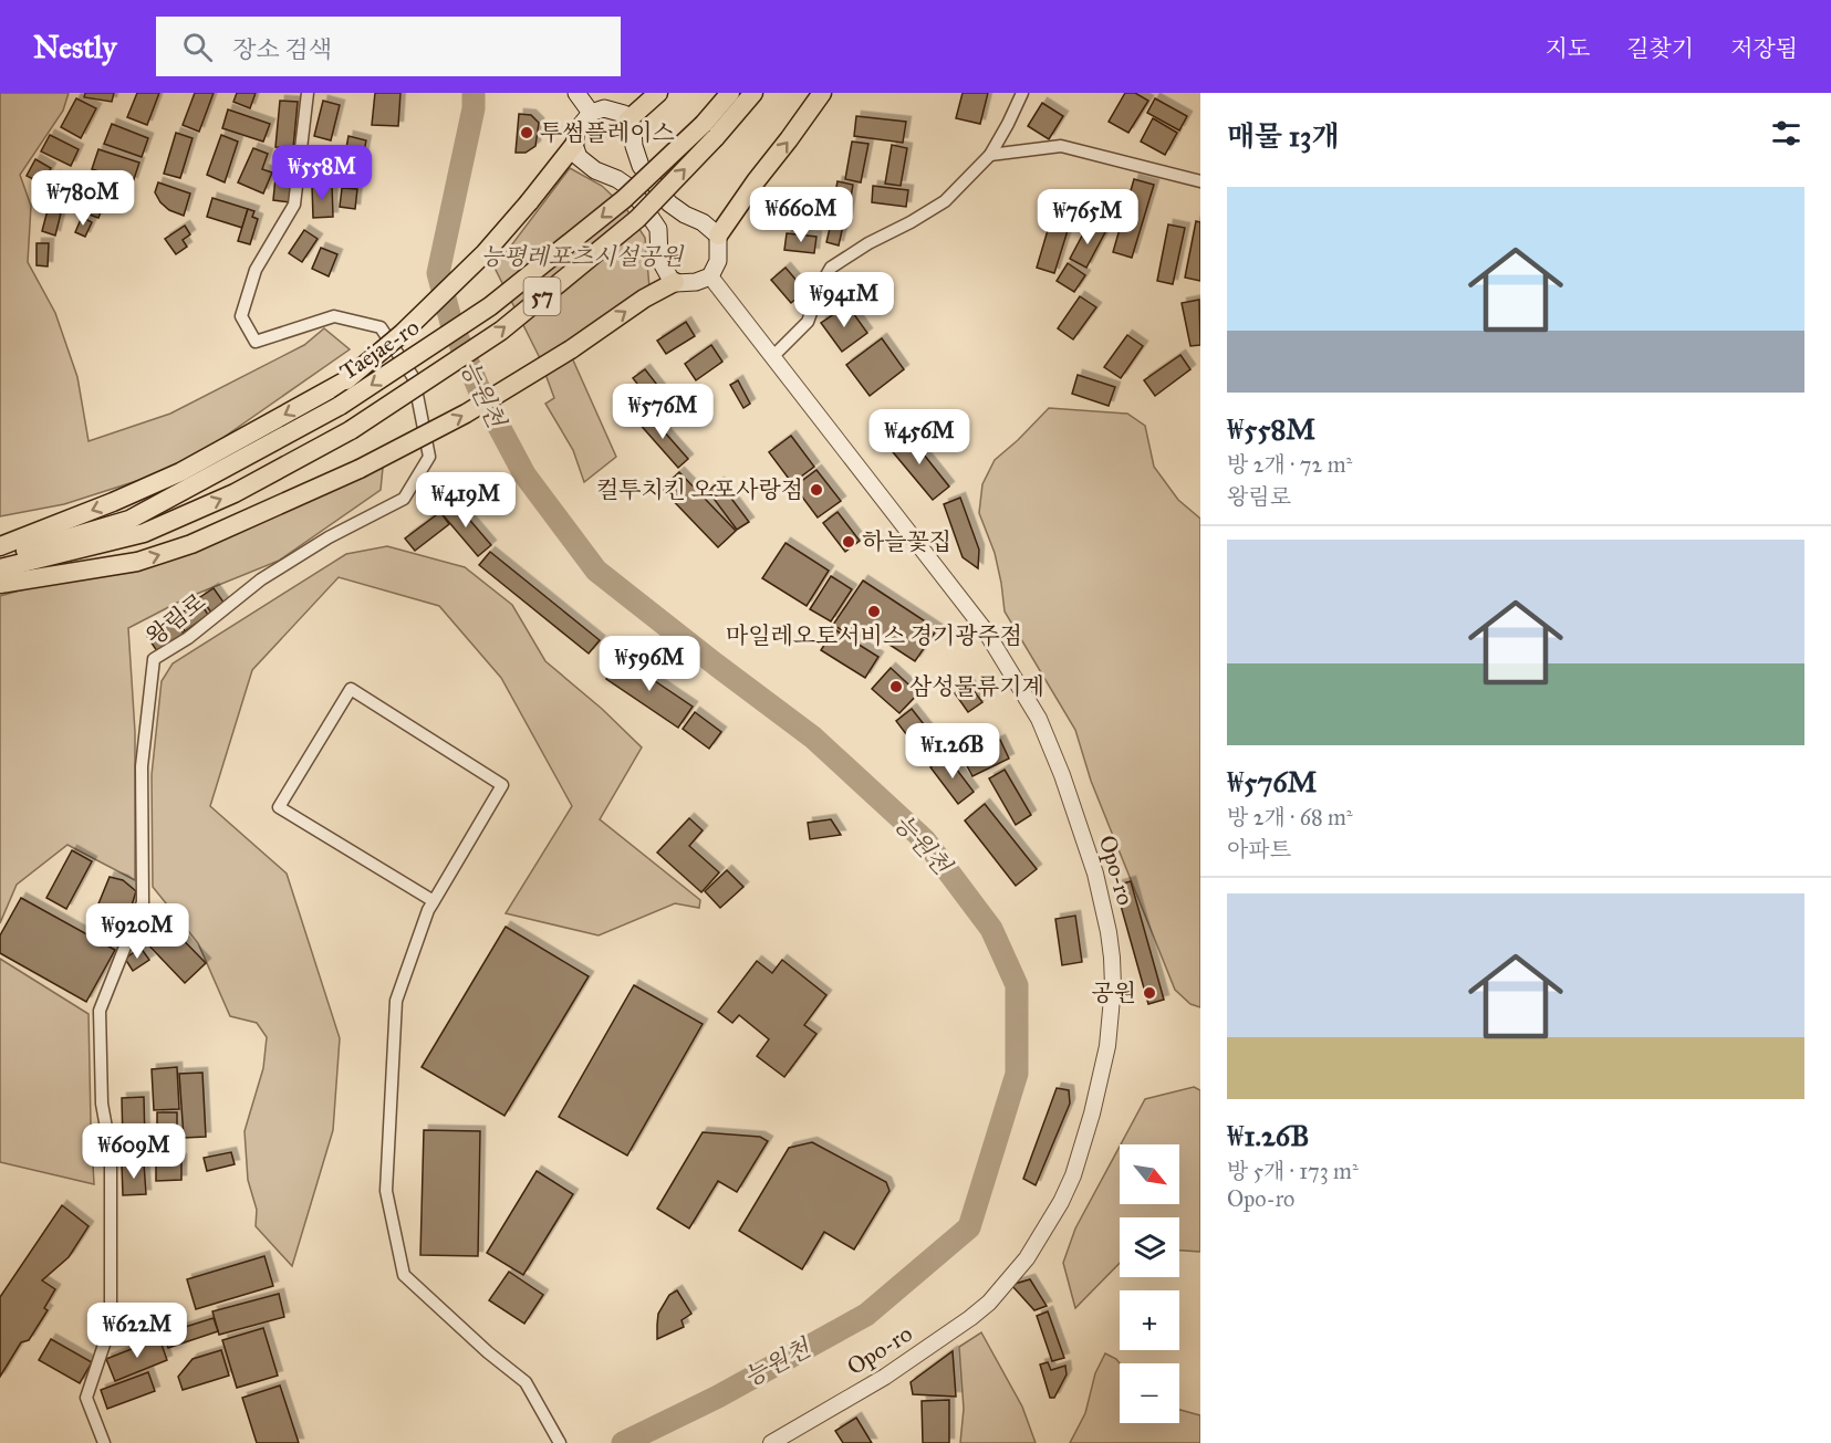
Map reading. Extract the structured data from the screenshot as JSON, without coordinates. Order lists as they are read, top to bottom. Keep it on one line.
{"streets":{"highway":["57","Taejae-ro"],"street":["왕림로","Opo-ro"]},"crossings":[["57","Taejae-ro"]],"water":["능원천"],"parks":["능평레포츠시설공원"],"places":["투썸플레이스","컬투치킨 오포사랑점","하늘꽃집","마일레오토서비스 경기광주점","삼성물류기계","공원"],"north":"bottom right","page":{"header":"Nestly","search":"장소 검색","nav":["지도","길찾기","저장됨"],"heading":"매물 13개","price":["₩558M","₩780M","₩660M","₩765M","₩941M","₩576M","₩456M","₩419M","₩596M","₩1.26B","₩920M","₩609M","₩622M"],"list":[{"name":"₩558M","note":"방 2개 · 72 m² · 왕림로"},{"name":"₩576M","note":"방 2개 · 68 m² · 아파트"},{"name":"₩1.26B","note":"방 5개 · 173 m² · Opo-ro"}],"map_buttons":["+","−"]}}
